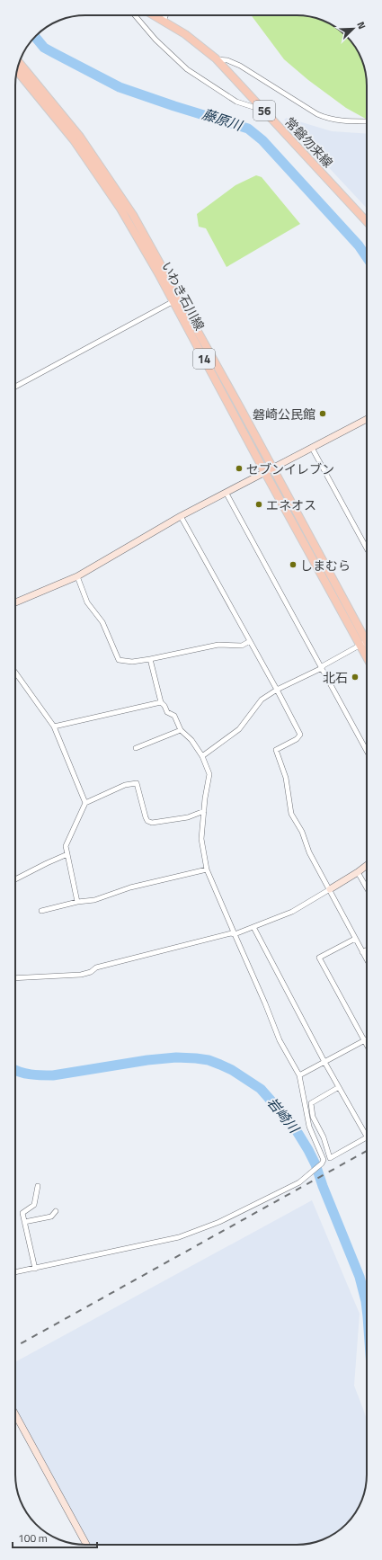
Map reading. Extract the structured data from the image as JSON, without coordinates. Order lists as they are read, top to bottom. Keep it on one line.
{"streets":{"main road":["56","常磐勿来線","いわき石川線","14"]},"water":["藤原川","岩崎川"],"places":["磐崎公民館","セブンイレブン","エネオス","しまむら","北石"],"scale_bar":"100 m","north":"top right"}
